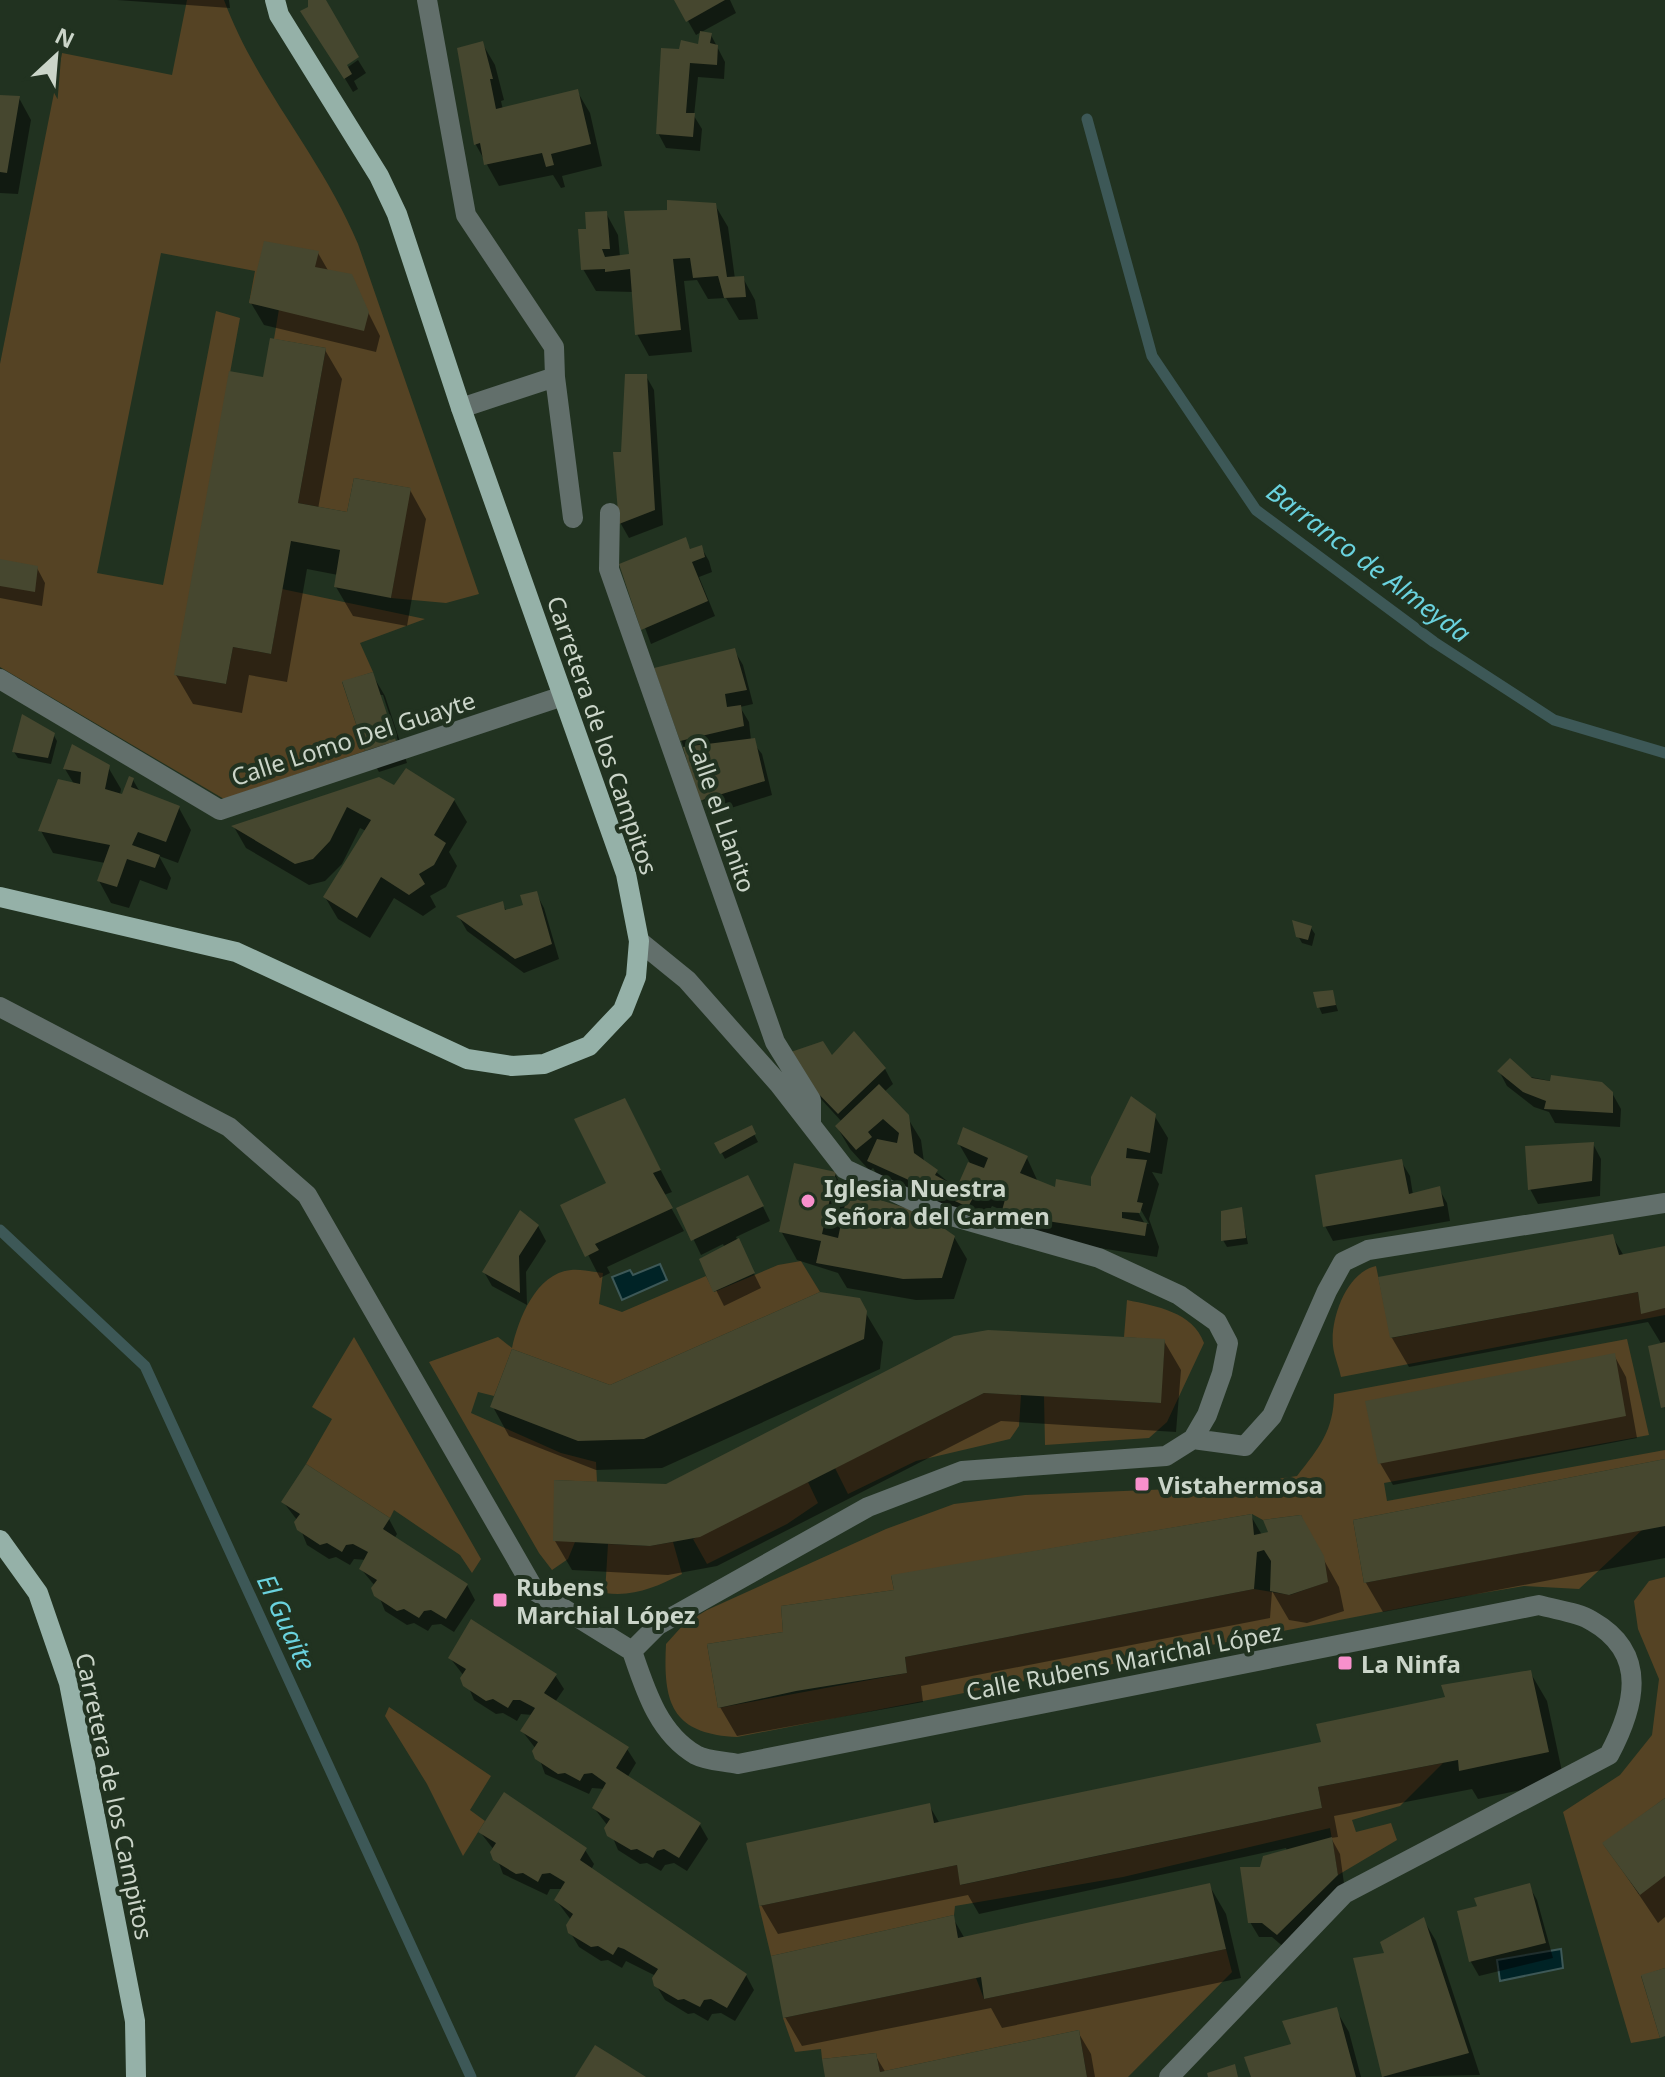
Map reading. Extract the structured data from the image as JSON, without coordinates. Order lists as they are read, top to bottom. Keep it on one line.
{"streets":{"main road":["Carretera de los Campitos"],"street":["Calle Lomo Del Guayte","Calle el Llanito","Calle Rubens Marichal López"]},"crossings":[["Carretera de los Campitos","Calle Lomo Del Guayte"]],"water":["Barranco de Almeyda","El Guaite"],"places":{"other":["Iglesia Nuestra Señora del Carmen"],"transit":["Vistahermosa","Rubens Marchial López","La Ninfa"]},"north":"top right"}
